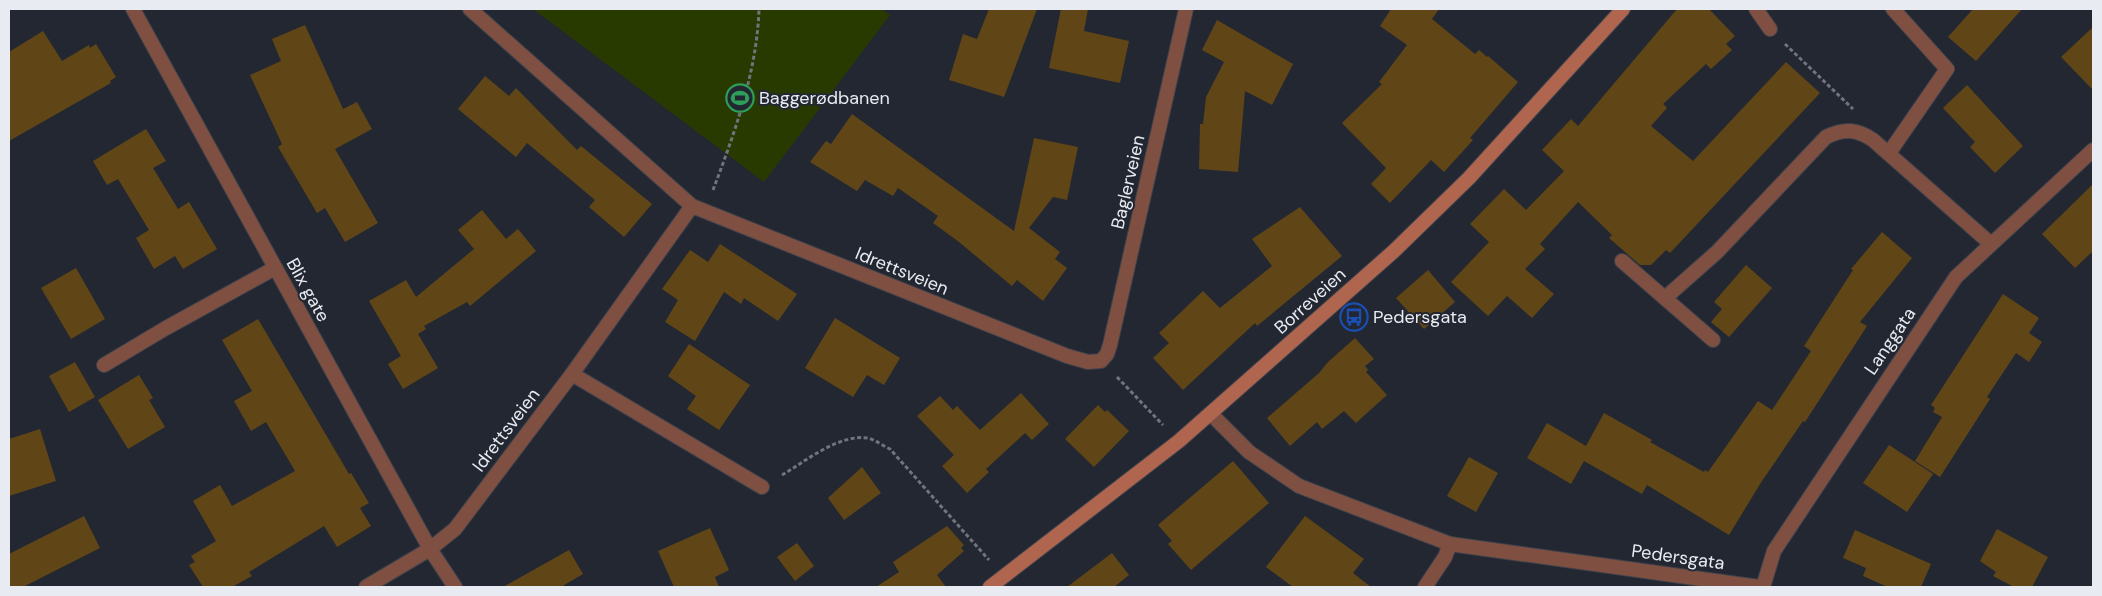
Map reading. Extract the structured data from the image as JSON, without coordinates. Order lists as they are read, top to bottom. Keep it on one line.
{"streets":{"main road":["Borreveien"],"street":["Baglerveien","Idrettsveien","Blix gate","Langgata","Pedersgata"]},"crossings":[["Baglerveien","Idrettsveien"],["Idrettsveien","Blix gate"],["Borreveien","Pedersgata"]],"places":{"sports":["Baggerødbanen"],"bus stop":["Pedersgata"]}}
